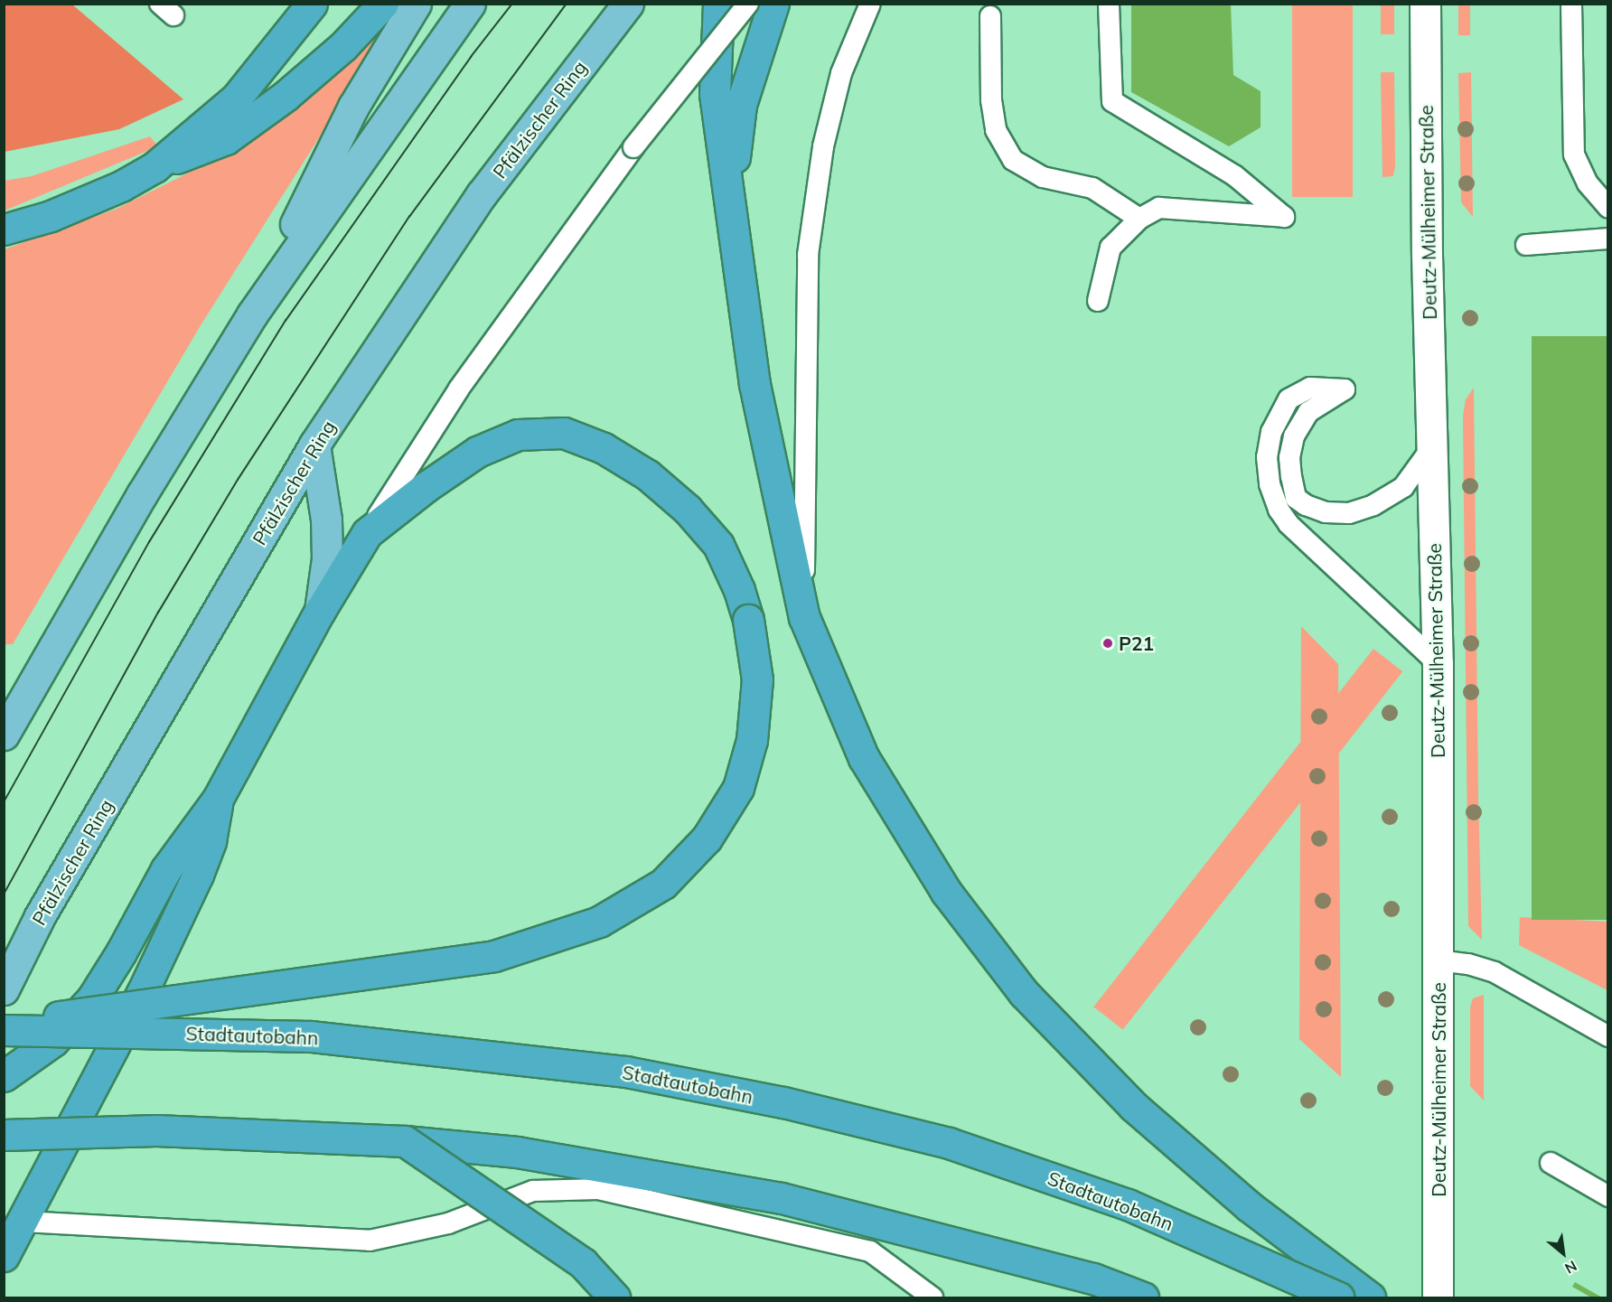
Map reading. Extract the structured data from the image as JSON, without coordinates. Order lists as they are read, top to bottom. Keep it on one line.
{"streets":{"highway":["Stadtautobahn"],"main road":["Pfälzischer Ring"],"street":["Deutz-Mülheimer Straße"]},"places":["P21"],"north":"bottom right"}
